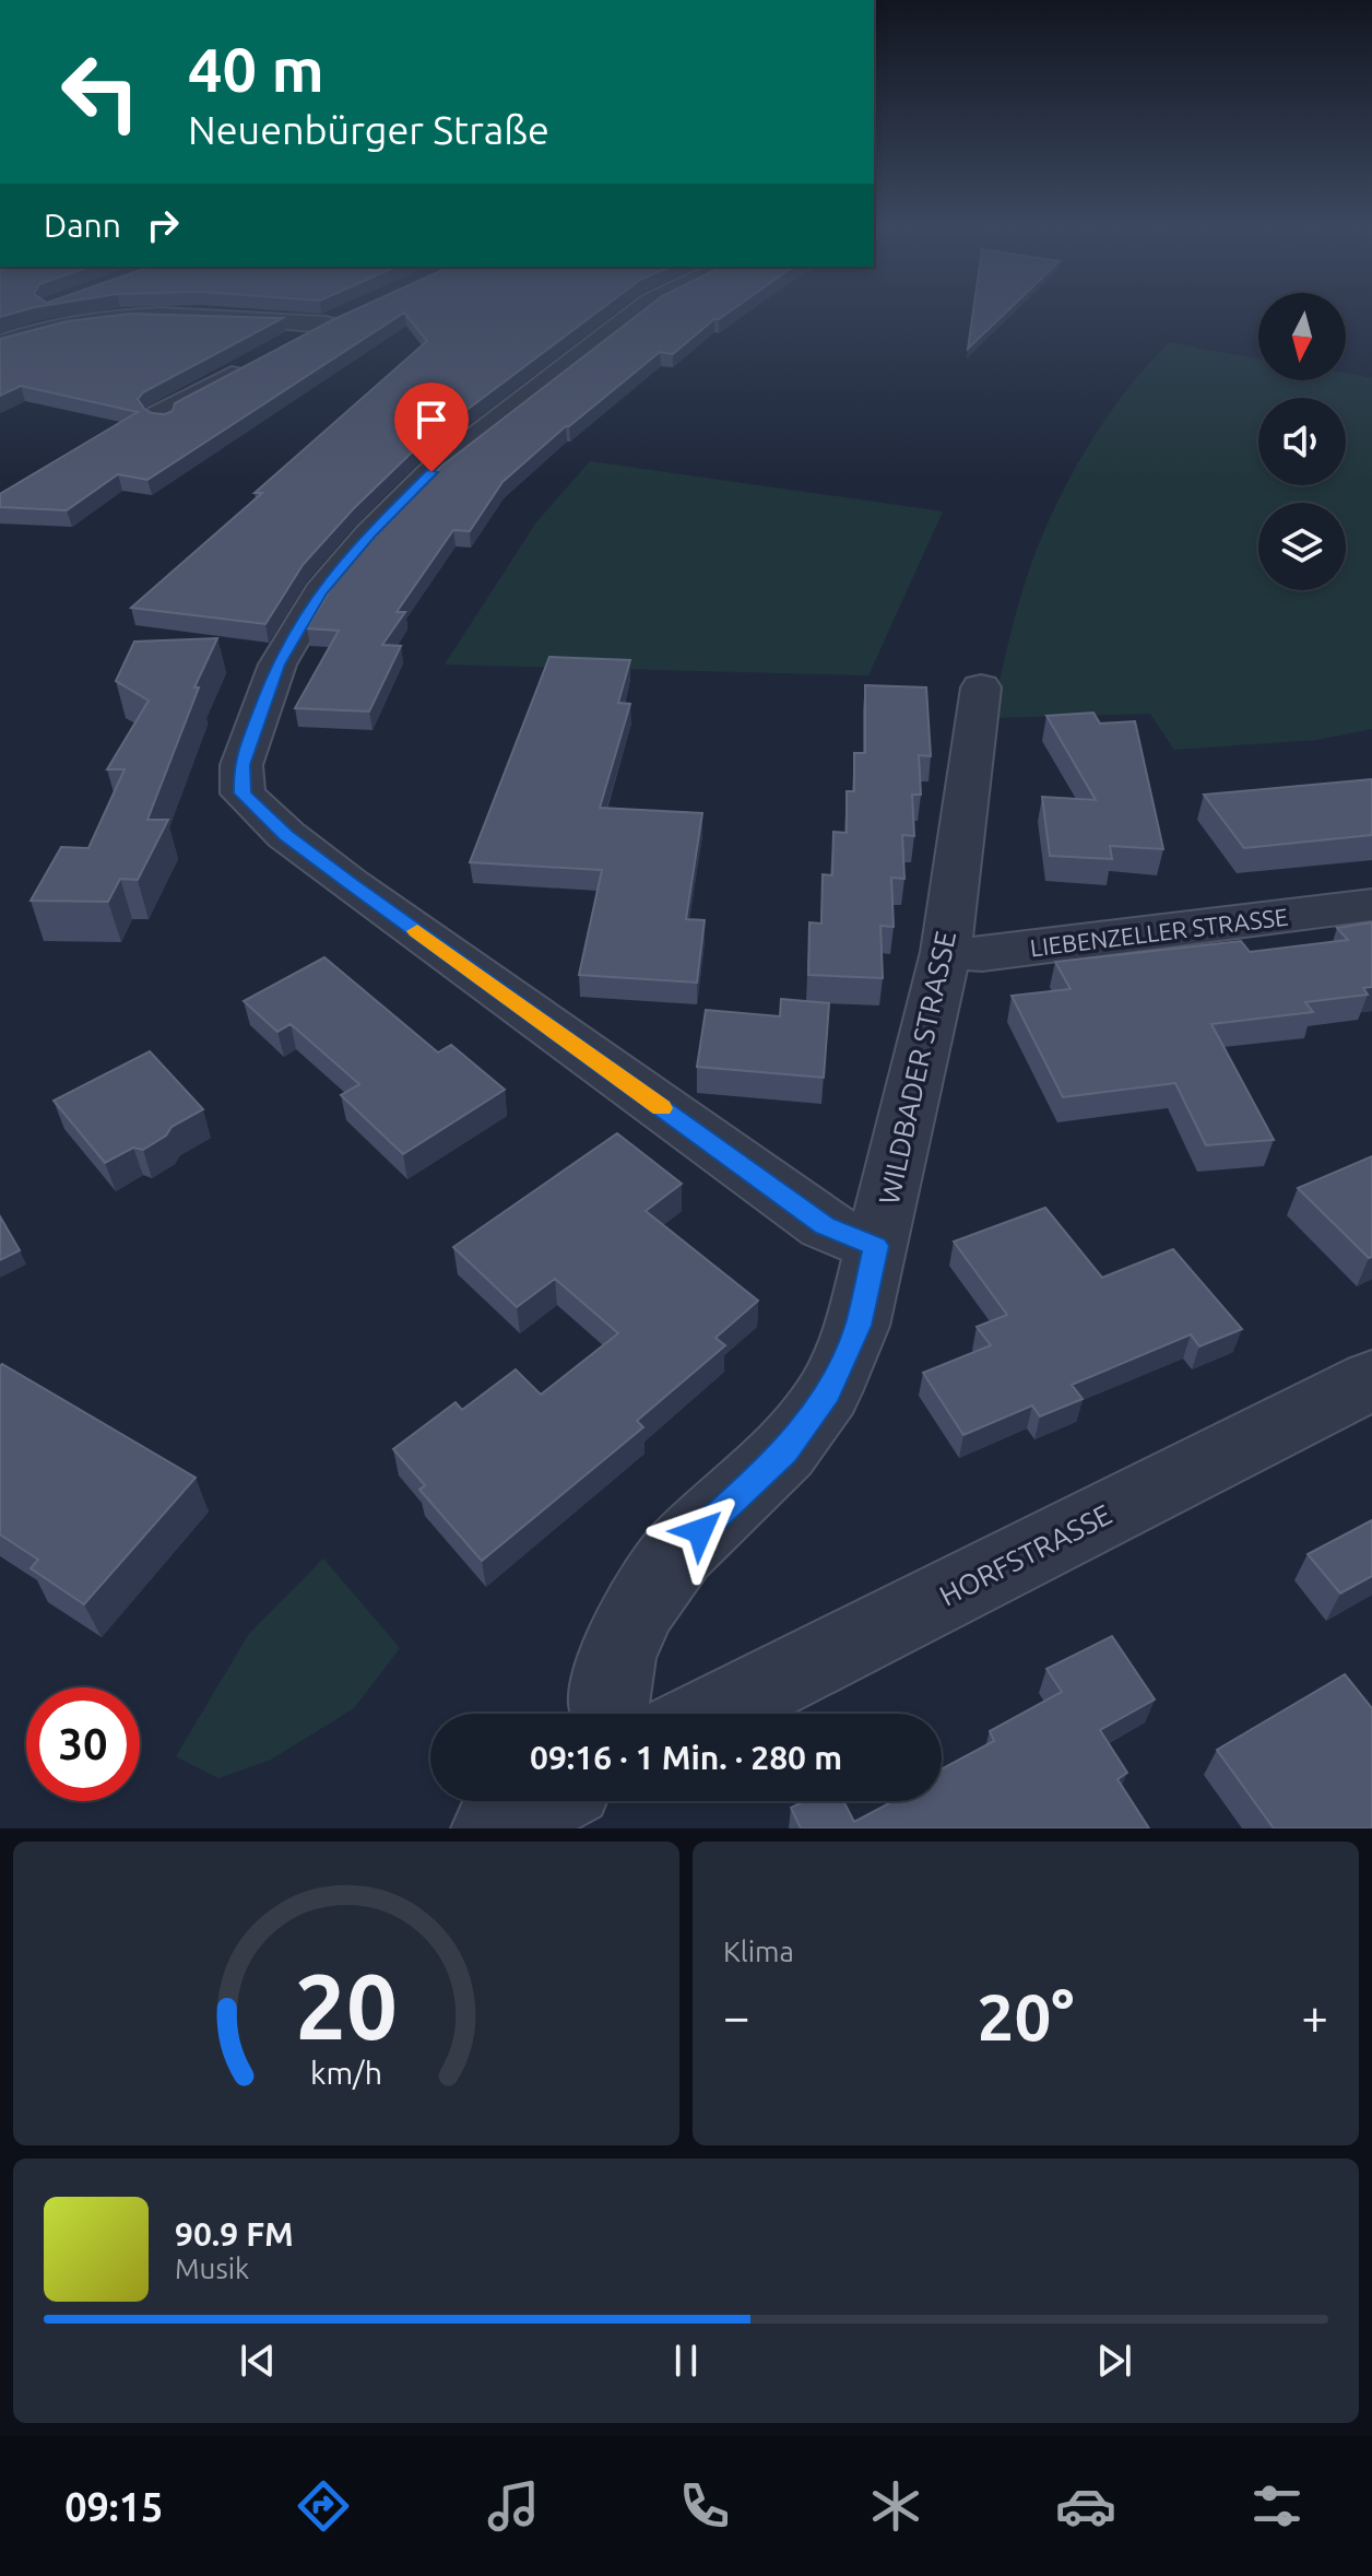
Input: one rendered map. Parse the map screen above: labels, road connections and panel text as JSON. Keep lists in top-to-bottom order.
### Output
{
  "streets": {
    "street": ["LIEBENZELLER STRASSE", "WILDBADER STRASSE", "HORFSTRASSE"]
  },
  "crossings": [
    ["LIEBENZELLER STRASSE", "WILDBADER STRASSE"]
  ],
  "north": "bottom",
  "page": {
    "turn": ["40 m", "Neuenbürger Straße"],
    "then": "Dann",
    "limit": "30",
    "trip": "09:16 · 1 Min. · 280 m",
    "tile": "Klima",
    "heat": ["−", "20°", "+"],
    "song": ["90.9 FM", "Musik"],
    "tabs": "09:15",
    "gauge": ["20", "km/h"]
  }
}
